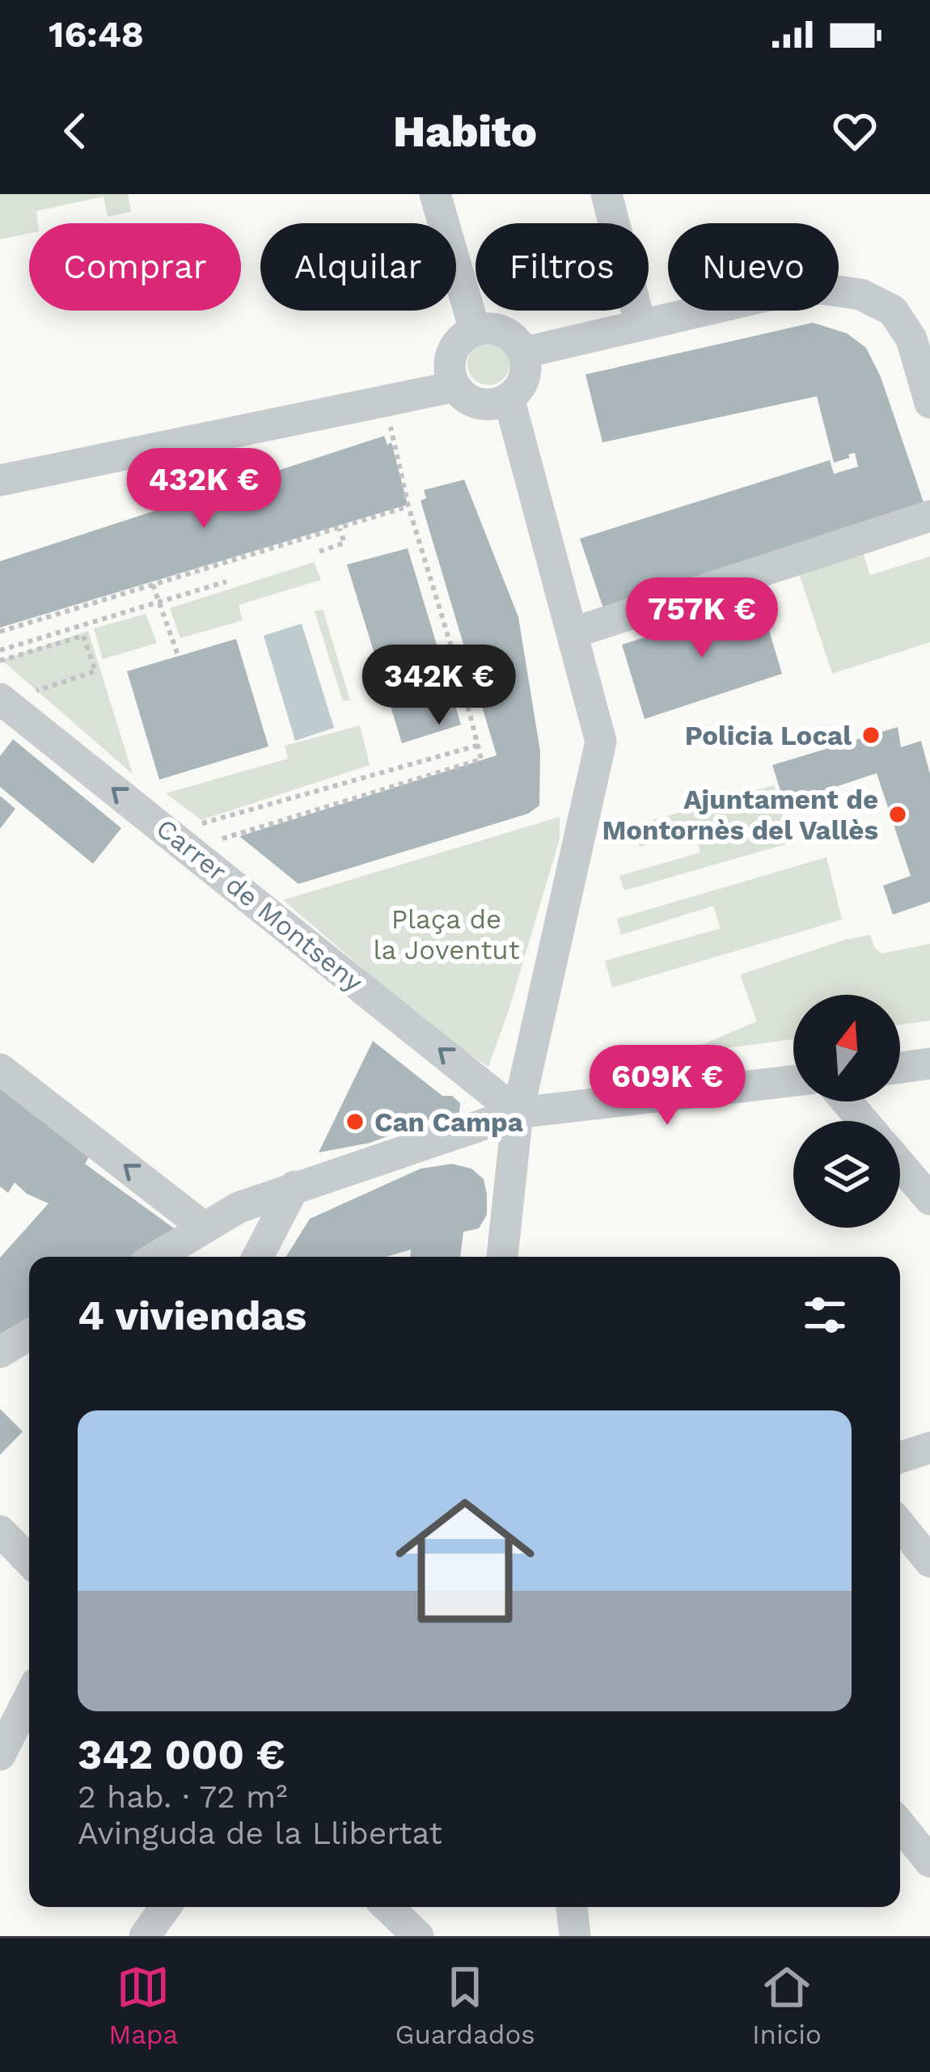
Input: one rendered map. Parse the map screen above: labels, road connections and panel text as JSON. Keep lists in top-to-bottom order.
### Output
{
  "streets": {
    "street": ["Carrer de Montseny"]
  },
  "one_way": ["Carrer de Montseny"],
  "parks": ["Plaça de la Joventut"],
  "places": ["Policia Local", "Ajuntament de Montornès del Vallès", "Can Campa"],
  "north": "top",
  "page": {
    "status": "16:48",
    "header": "Habito",
    "chip": [
      "Comprar",
      "Alquilar",
      "Filtros",
      "Nuevo"
    ],
    "price": [
      "432K €",
      "757K €",
      "342K €",
      "609K €"
    ],
    "heading": "4 viviendas",
    "list": [
      {
        "name": "342 000 €",
        "note": "2 hab. · 72 m² · Avinguda de la Llibertat"
      }
    ],
    "tabs": ["Mapa", "Guardados", "Inicio"]
  }
}
